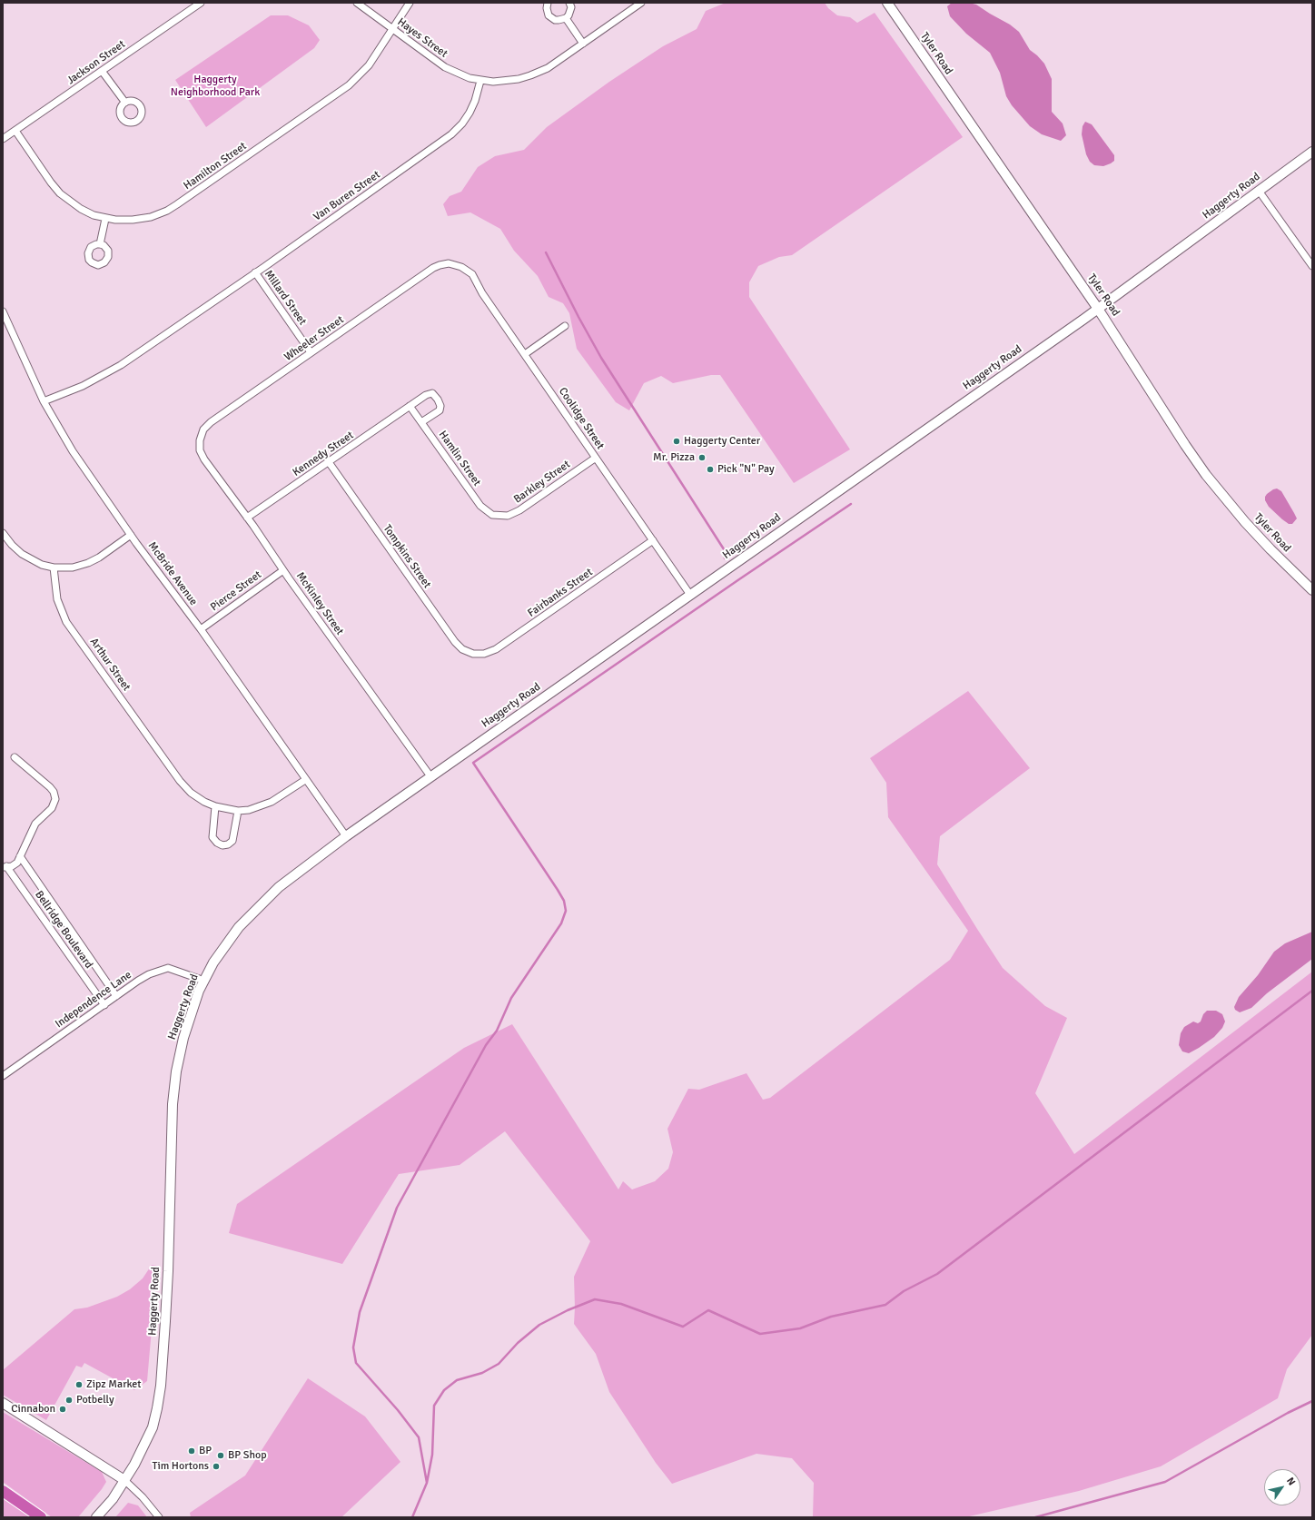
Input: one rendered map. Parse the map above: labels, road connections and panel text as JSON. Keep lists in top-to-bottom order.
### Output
{
  "streets": {
    "main road": ["Tyler Road", "Haggerty Road"],
    "street": [
      "Hayes Street",
      "Jackson Street",
      "Hamilton Street",
      "Van Buren Street",
      "Millard Street",
      "Wheeler Street",
      "Coolidge Street",
      "Kennedy Street",
      "Hamlin Street",
      "Barkley Street",
      "Tompkins Street",
      "McBride Avenue",
      "Pierce Street",
      "Fairbanks Street",
      "McKinley Street",
      "Arthur Street",
      "Bellridge Boulevard",
      "Independence Lane"
    ]
  },
  "crossings": [
    ["Hayes Street", "Hamilton Street"],
    ["Hayes Street", "Van Buren Street"],
    ["Tyler Road", "Haggerty Road"],
    ["Jackson Street", "Hamilton Street"],
    ["Van Buren Street", "Millard Street"],
    ["Van Buren Street", "McBride Avenue"],
    ["Haggerty Road", "Coolidge Street"],
    ["Haggerty Road", "McBride Avenue"],
    ["Haggerty Road", "McKinley Street"],
    ["Haggerty Road", "Independence Lane"],
    ["Millard Street", "Wheeler Street"],
    ["Wheeler Street", "Coolidge Street"],
    ["Wheeler Street", "McKinley Street"],
    ["Coolidge Street", "Barkley Street"],
    ["Coolidge Street", "Fairbanks Street"],
    ["Kennedy Street", "Hamlin Street"],
    ["Kennedy Street", "Tompkins Street"],
    ["Kennedy Street", "McKinley Street"],
    ["Hamlin Street", "Barkley Street"],
    ["Tompkins Street", "Fairbanks Street"],
    ["McBride Avenue", "Pierce Street"],
    ["McBride Avenue", "Arthur Street"],
    ["Pierce Street", "McKinley Street"],
    ["Bellridge Boulevard", "Independence Lane"]
  ],
  "parks": ["Haggerty Neighborhood Park"],
  "places": [
    "Haggerty Center",
    "Mr. Pizza",
    "Pick \"N\" Pay",
    "Zipz Market",
    "Potbelly",
    "Cinnabon",
    "BP",
    "BP Shop",
    "Tim Hortons"
  ],
  "north": "top right"
}
